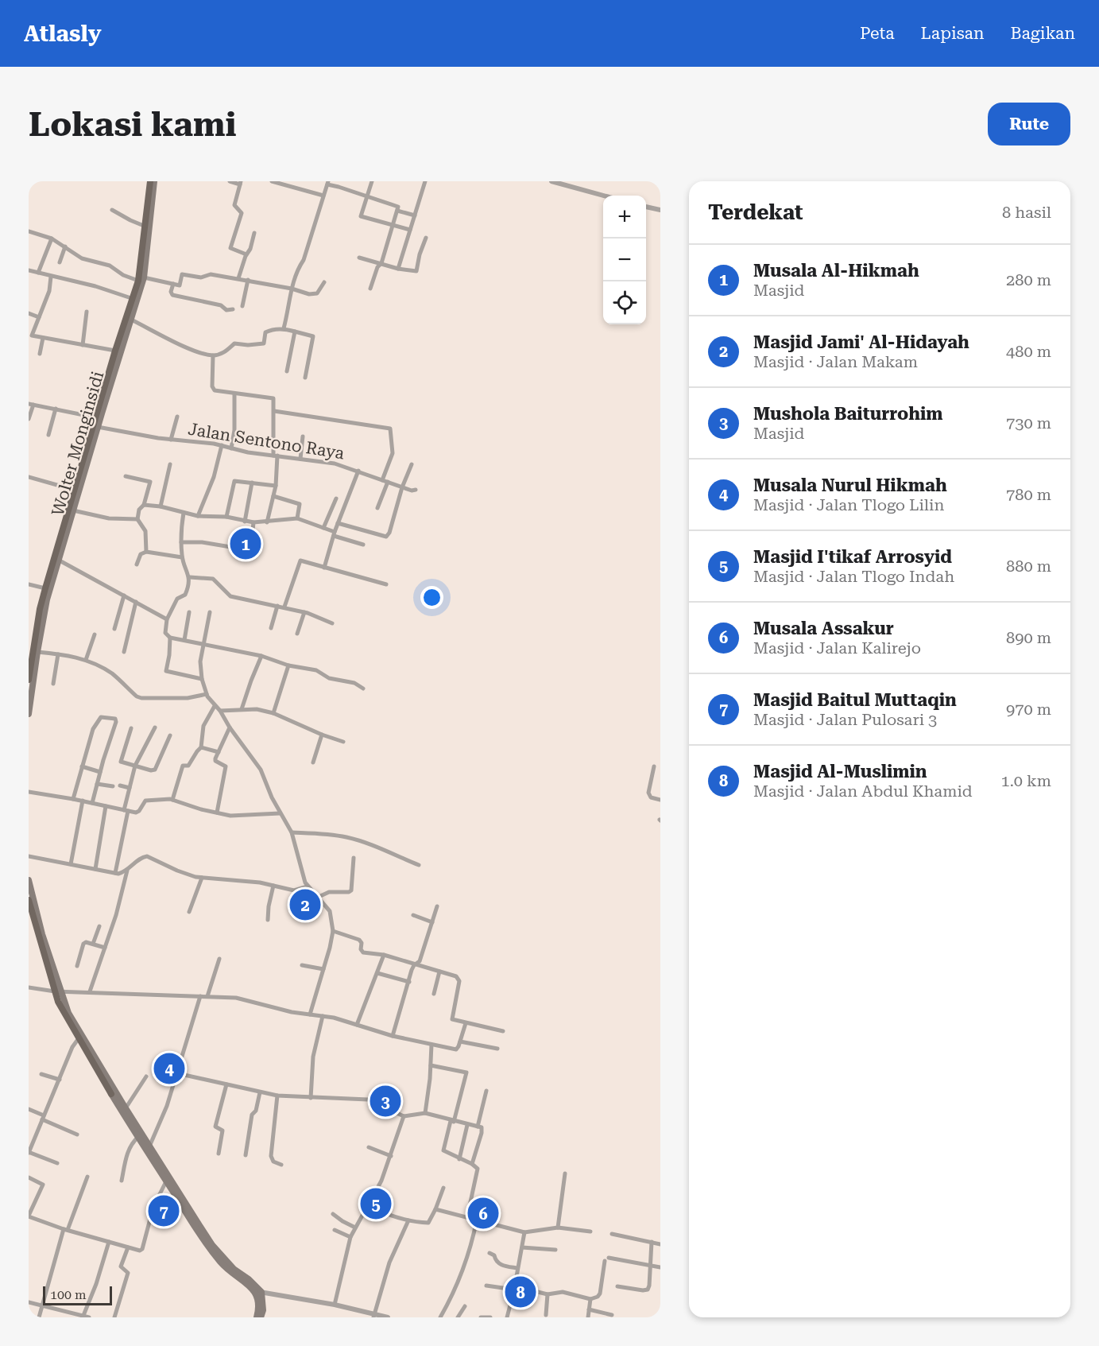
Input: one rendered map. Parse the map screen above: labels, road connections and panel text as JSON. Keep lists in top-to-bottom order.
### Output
{
  "streets": {
    "main road": ["Wolter Monginsidi"],
    "street": ["Jalan Sentono Raya"]
  },
  "crossings": [
    ["Jalan Sentono Raya", "Wolter Monginsidi"]
  ],
  "scale_bar": "100 m",
  "page": {
    "header": "Atlasly",
    "nav": ["Peta", "Lapisan", "Bagikan"],
    "buttons": "Rute",
    "title": "Lokasi kami",
    "heading": ["Terdekat", "8 hasil"],
    "map_buttons": ["+", "−"],
    "list": [
      {
        "mark": "1",
        "name": "Musala Al-Hikmah",
        "note": "Masjid",
        "value": "280 m"
      },
      {
        "mark": "2",
        "name": "Masjid Jami' Al-Hidayah",
        "note": "Masjid · Jalan Makam",
        "value": "480 m"
      },
      {
        "mark": "3",
        "name": "Mushola Baiturrohim",
        "note": "Masjid",
        "value": "730 m"
      },
      {
        "mark": "4",
        "name": "Musala Nurul Hikmah",
        "note": "Masjid · Jalan Tlogo Lilin",
        "value": "780 m"
      },
      {
        "mark": "5",
        "name": "Masjid I'tikaf Arrosyid",
        "note": "Masjid · Jalan Tlogo Indah",
        "value": "880 m"
      },
      {
        "mark": "6",
        "name": "Musala Assakur",
        "note": "Masjid · Jalan Kalirejo",
        "value": "890 m"
      },
      {
        "mark": "7",
        "name": "Masjid Baitul Muttaqin",
        "note": "Masjid · Jalan Pulosari 3",
        "value": "970 m"
      },
      {
        "mark": "8",
        "name": "Masjid Al-Muslimin",
        "note": "Masjid · Jalan Abdul Khamid",
        "value": "1.0 km"
      }
    ],
    "pins": [
      "1",
      "2",
      "4",
      "3",
      "5",
      "7",
      "6",
      "8"
    ],
    "scale": "100 m"
  }
}
